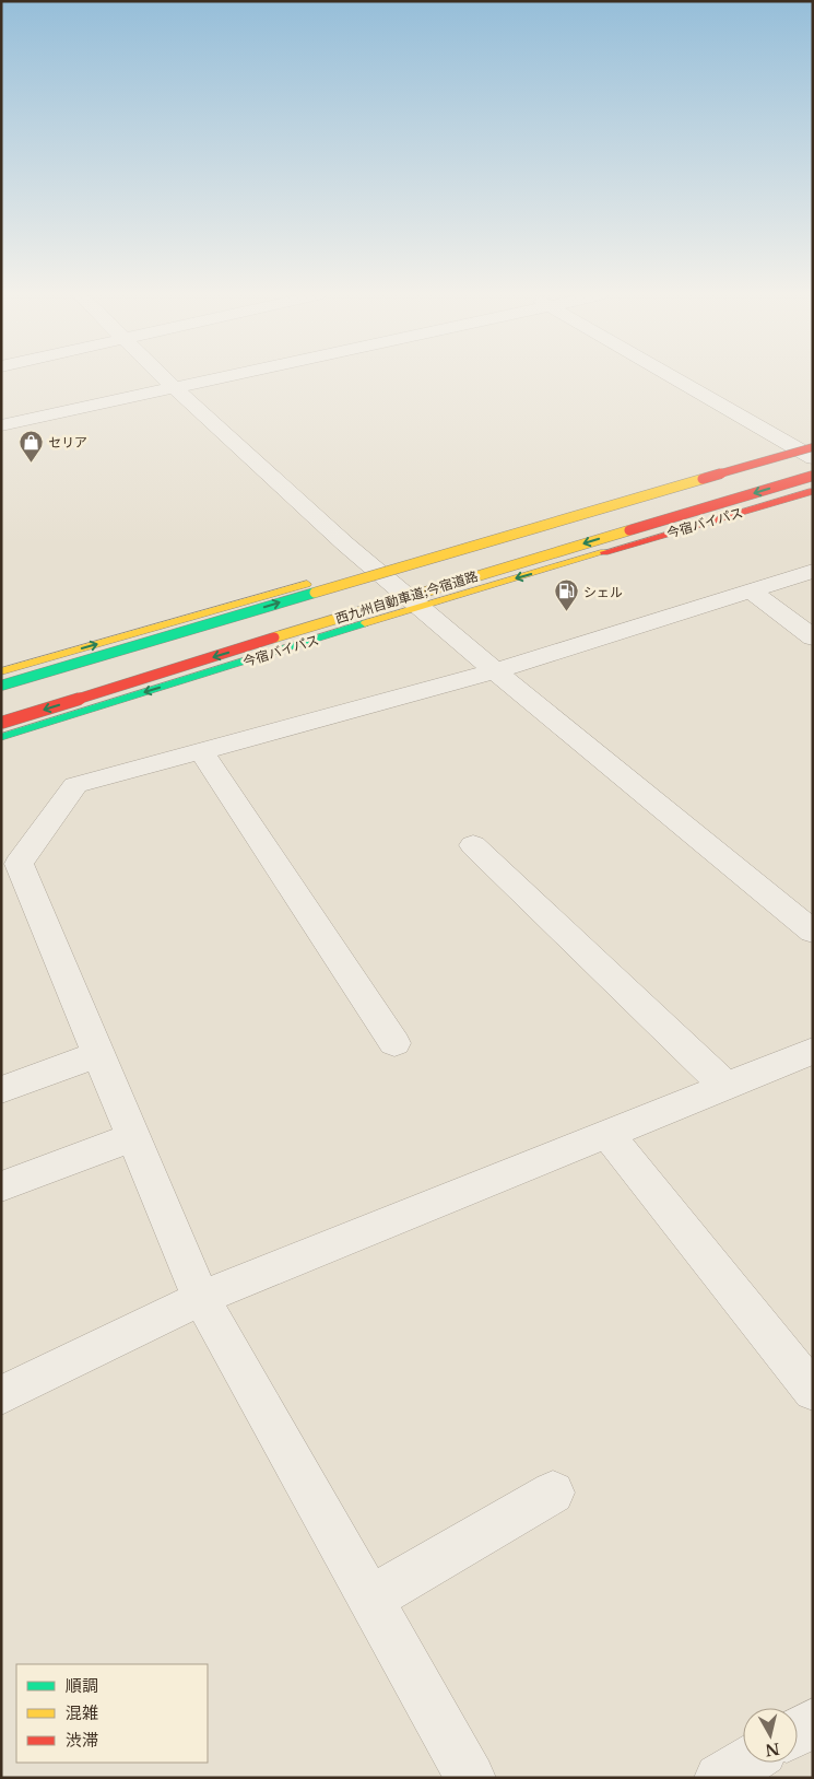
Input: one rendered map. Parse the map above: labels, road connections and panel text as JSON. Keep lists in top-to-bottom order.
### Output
{
  "streets": {
    "highway": ["今宿バイパス", "西九州自動車道;今宿道路"]
  },
  "places": {
    "shop": ["セリア"],
    "fuel station": ["シェル"]
  },
  "legend": ["順調", "混雑", "渋滞"],
  "north": "bottom"
}
